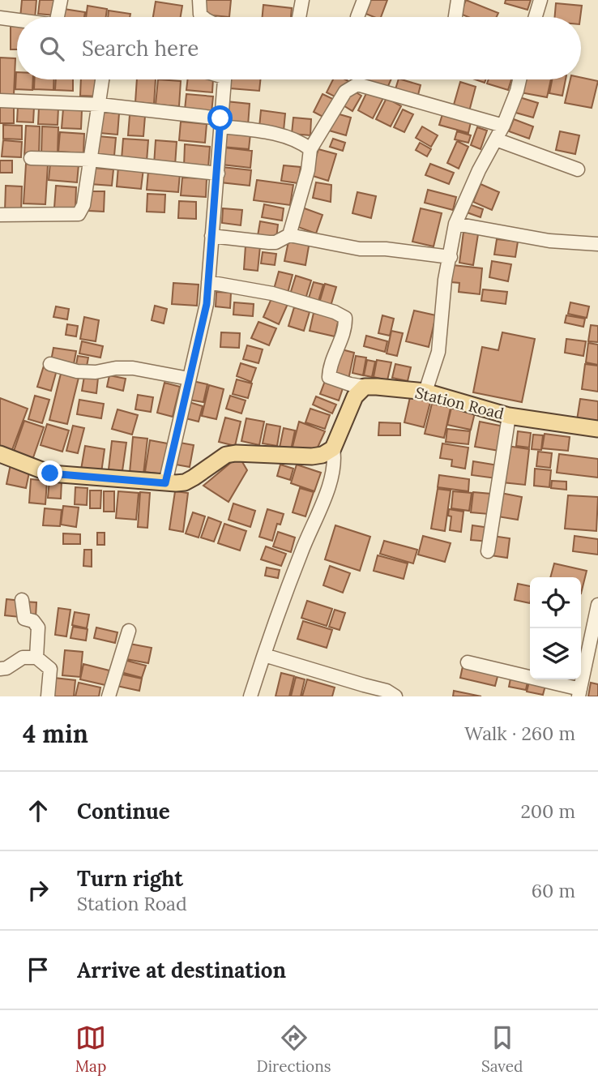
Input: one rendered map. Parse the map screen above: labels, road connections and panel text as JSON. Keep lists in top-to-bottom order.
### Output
{
  "streets": {
    "main road": ["Station Road"]
  },
  "page": {
    "search": "Search here",
    "heading": ["4 min", "Walk · 260 m"],
    "list": [
      ["Continue", "200 m"],
      ["Turn right", "Station Road", "60 m"],
      "Arrive at destination"
    ],
    "nav": ["Map", "Directions", "Saved"]
  }
}
